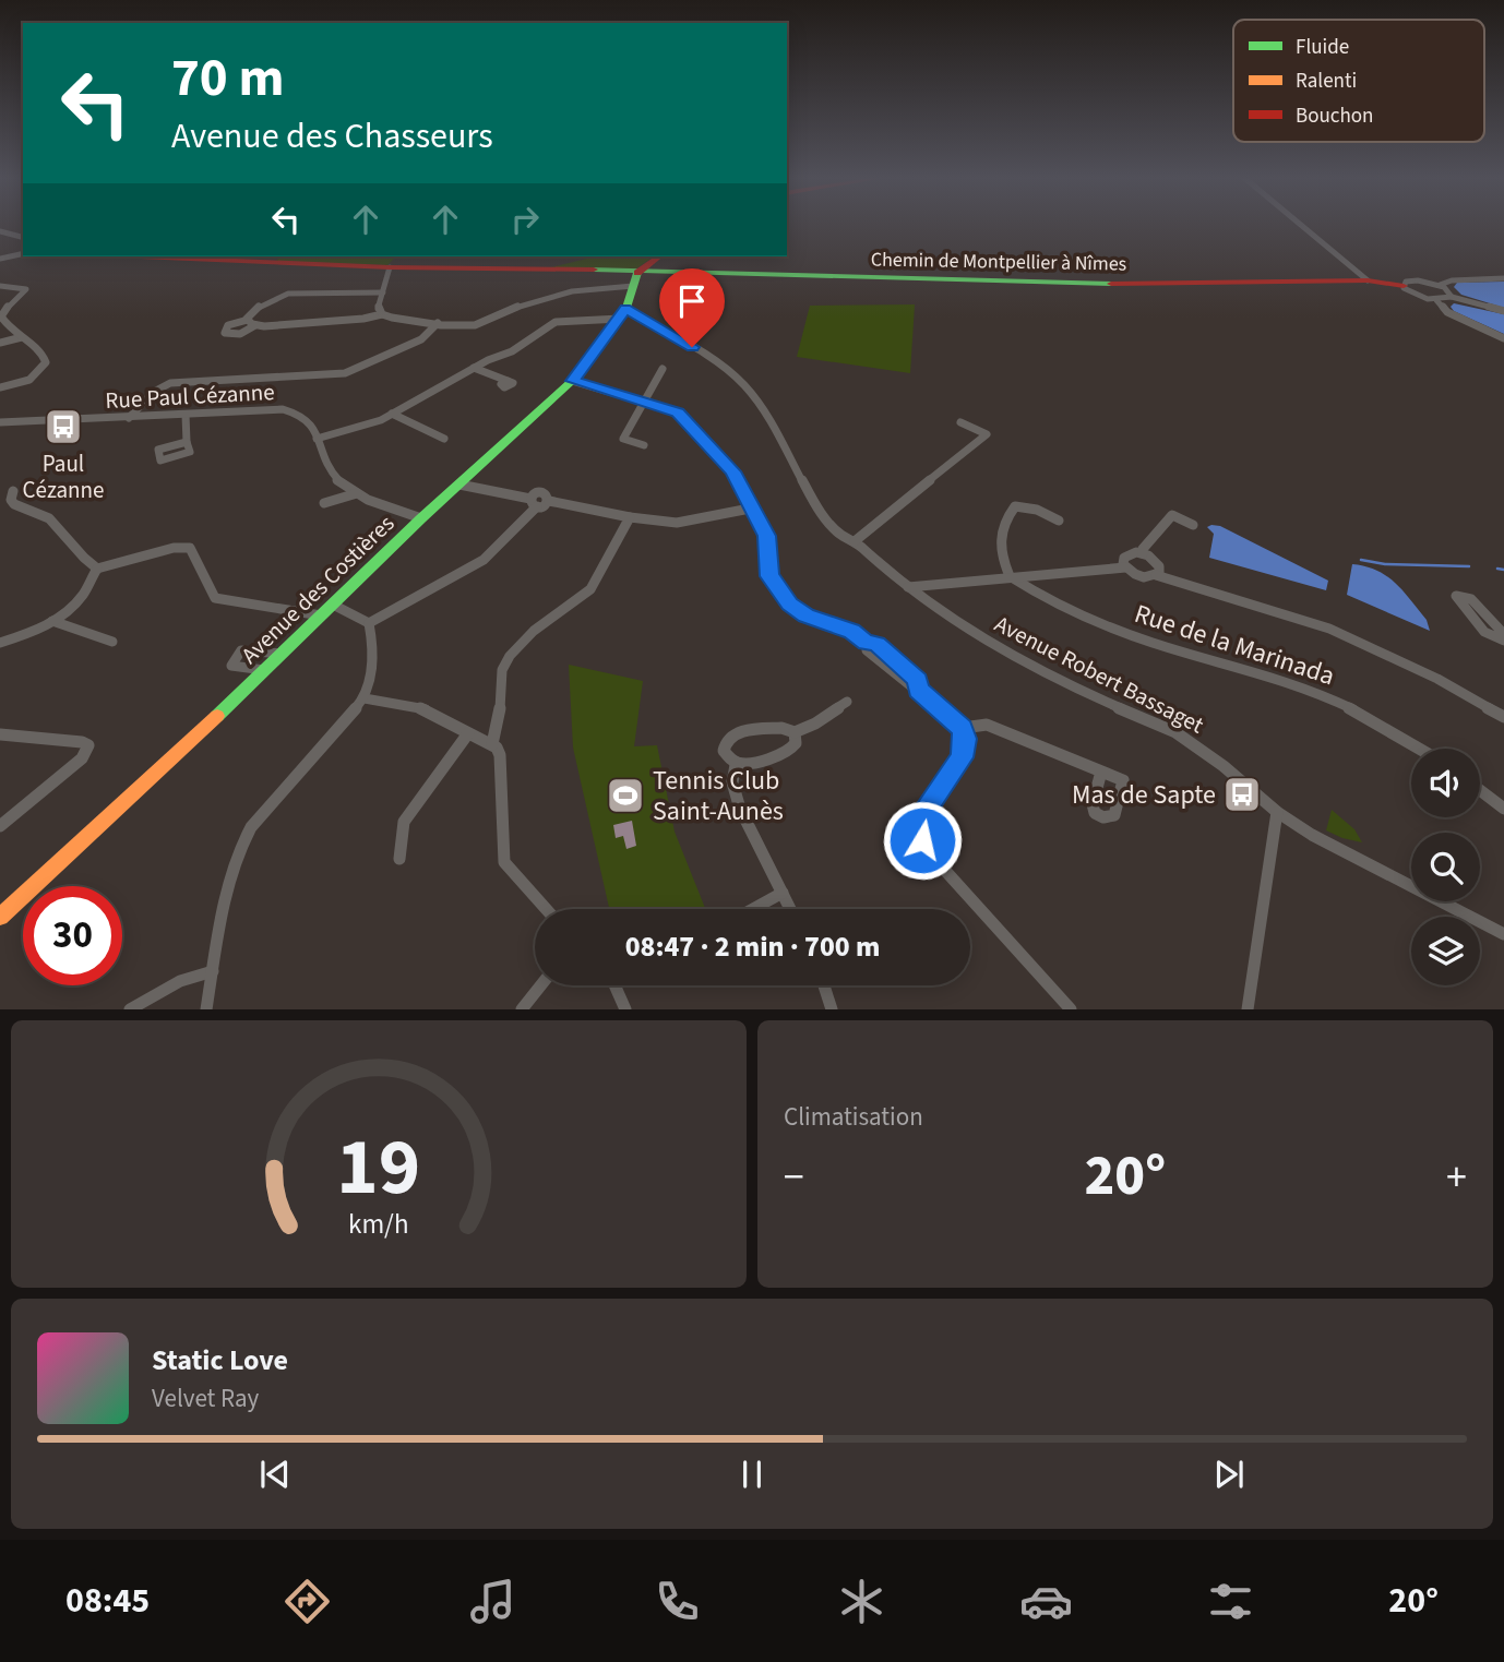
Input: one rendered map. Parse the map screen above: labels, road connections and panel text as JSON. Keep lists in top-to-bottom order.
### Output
{
  "streets": {
    "street": [
      "Chemin de Montpellier à Nîmes",
      "Rue Paul Cézanne",
      "Avenue des Costières",
      "Rue de la Marinada",
      "Avenue Robert Bassaget"
    ]
  },
  "crossings": [
    ["Chemin de Montpellier à Nîmes", "Avenue des Costières"],
    ["Rue Paul Cézanne", "Avenue des Costières"],
    ["Avenue des Costières", "Avenue Robert Bassaget"]
  ],
  "places": {
    "bus stop": ["Paul Cézanne", "Mas de Sapte"],
    "sports": ["Tennis Club Saint-Aunès"]
  },
  "legend": ["Fluide", "Ralenti", "Bouchon"],
  "page": {
    "turn": ["70 m", "Avenue des Chasseurs"],
    "limit": "30",
    "trip": "08:47 · 2 min · 700 m",
    "tile": "Climatisation",
    "heat": ["−", "20°", "+"],
    "song": ["Static Love", "Velvet Ray"],
    "tabs": ["08:45", "20°"],
    "gauge": ["19", "km/h"]
  }
}
